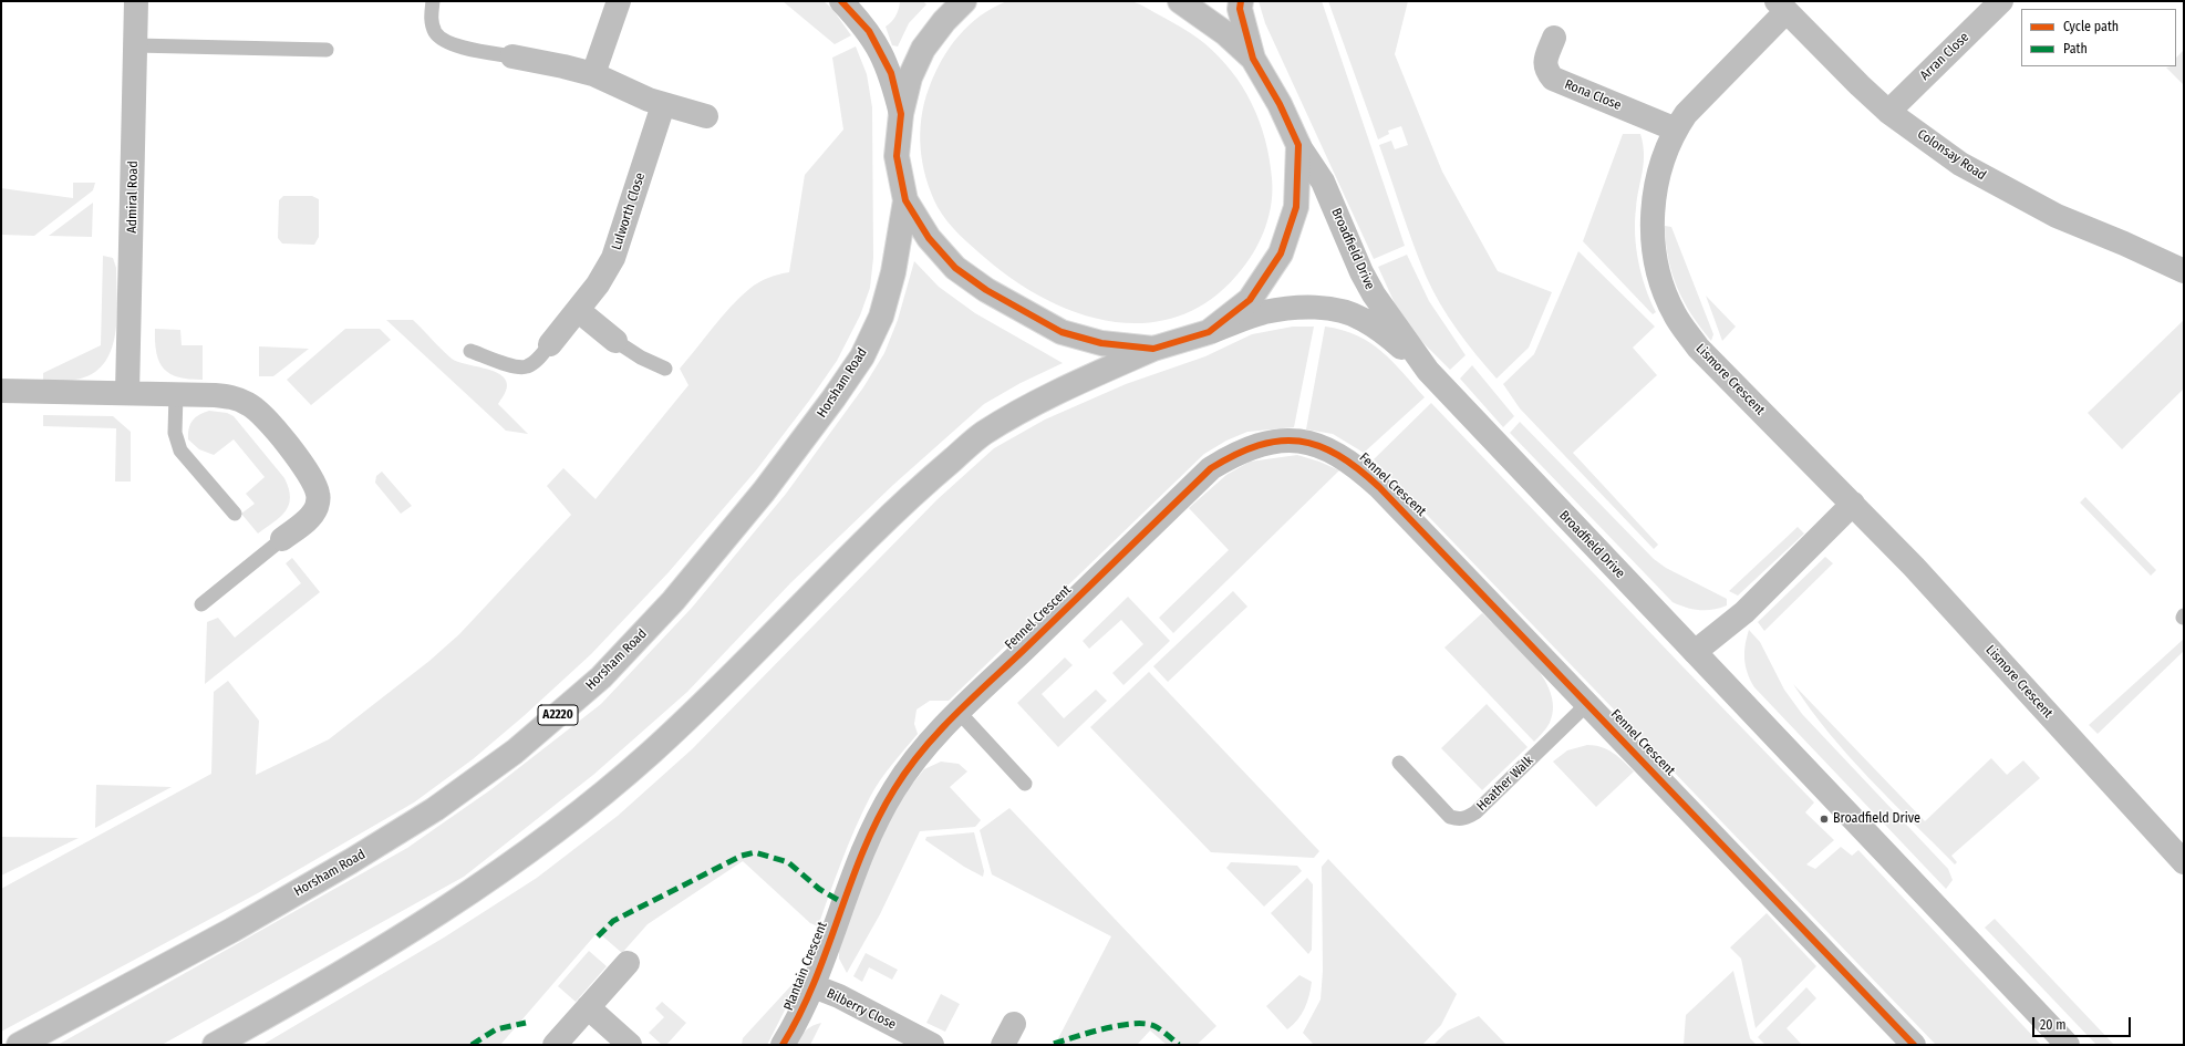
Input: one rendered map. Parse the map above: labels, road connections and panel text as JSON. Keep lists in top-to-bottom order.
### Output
{
  "streets": {
    "street": [
      "Arran Close",
      "Rona Close",
      "Colonsay Road",
      "Admiral Road",
      "Lulworth Close",
      "Broadfield Drive",
      "Lismore Crescent",
      "Horsham Road",
      "Fennel Crescent",
      "A2220",
      "Plantain Crescent",
      "Bilberry Close"
    ],
    "lane": ["Heather Walk"]
  },
  "crossings": [
    ["Arran Close", "Colonsay Road"],
    ["Rona Close", "Lismore Crescent"],
    ["Colonsay Road", "Lismore Crescent"],
    ["Fennel Crescent", "Heather Walk"],
    ["Fennel Crescent", "Plantain Crescent"],
    ["Plantain Crescent", "Bilberry Close"]
  ],
  "places": ["Broadfield Drive"],
  "legend": ["Cycle path", "Path"],
  "scale_bar": "20 m"
}
